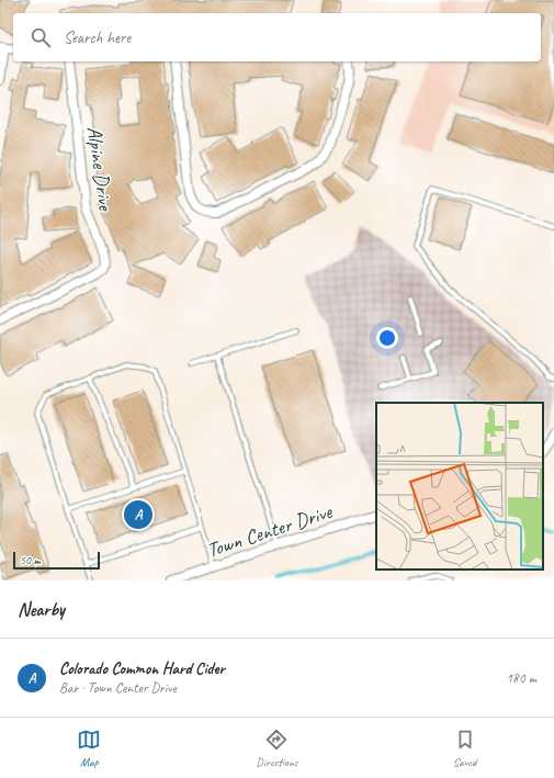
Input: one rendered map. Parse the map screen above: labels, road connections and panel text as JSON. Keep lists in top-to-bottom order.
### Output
{
  "streets": {
    "street": ["Alpine Drive", "Town Center Drive"]
  },
  "scale_bar": "50 m",
  "page": {
    "search": "Search here",
    "pins": "A",
    "scale": "50 m",
    "heading": "Nearby",
    "list": [
      {
        "mark": "A",
        "name": "Colorado Common Hard Cider",
        "note": "Bar · Town Center Drive",
        "value": "180 m"
      }
    ],
    "nav": ["Map", "Directions", "Saved"]
  }
}
